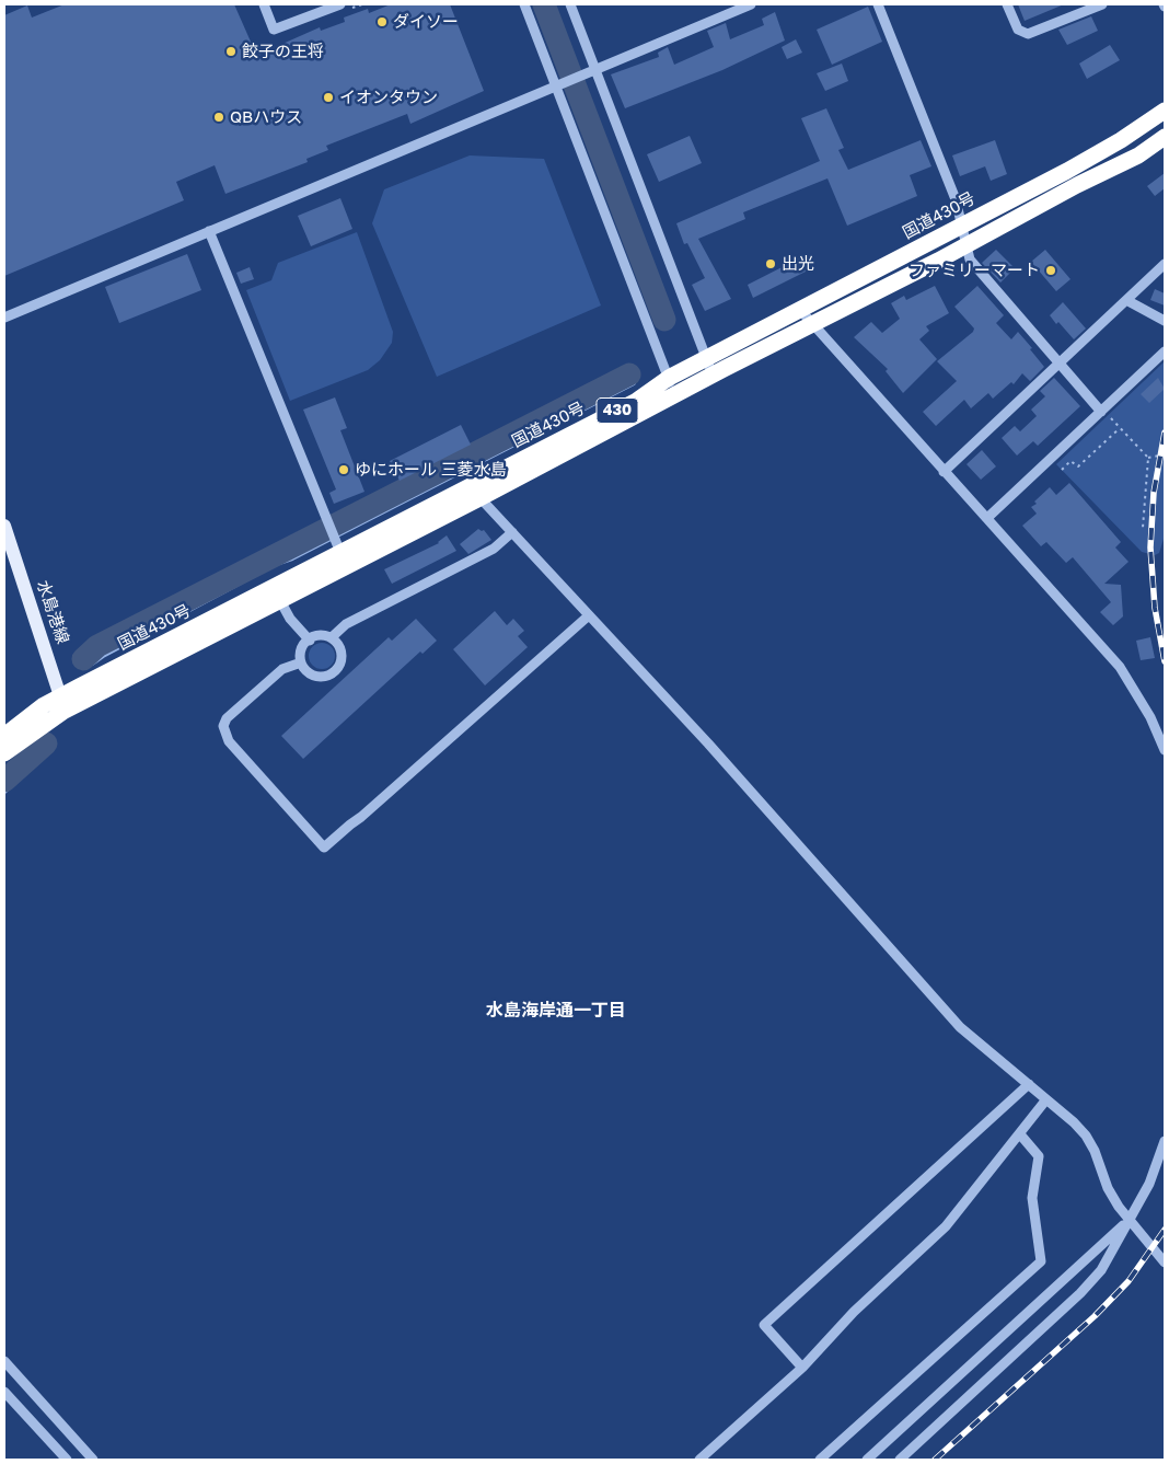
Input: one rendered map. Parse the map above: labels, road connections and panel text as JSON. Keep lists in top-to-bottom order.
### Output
{
  "streets": {
    "highway": ["国道430号", "430"],
    "main road": ["水島港線"]
  },
  "crossings": [
    ["国道430号", "水島港線"]
  ],
  "districts": ["水島海岸通一丁目"],
  "places": [
    "ダイソー",
    "餃子の王将",
    "イオンタウン",
    "QBハウス",
    "出光",
    "ファミリーマート",
    "ゆにホール 三菱水島"
  ]
}
